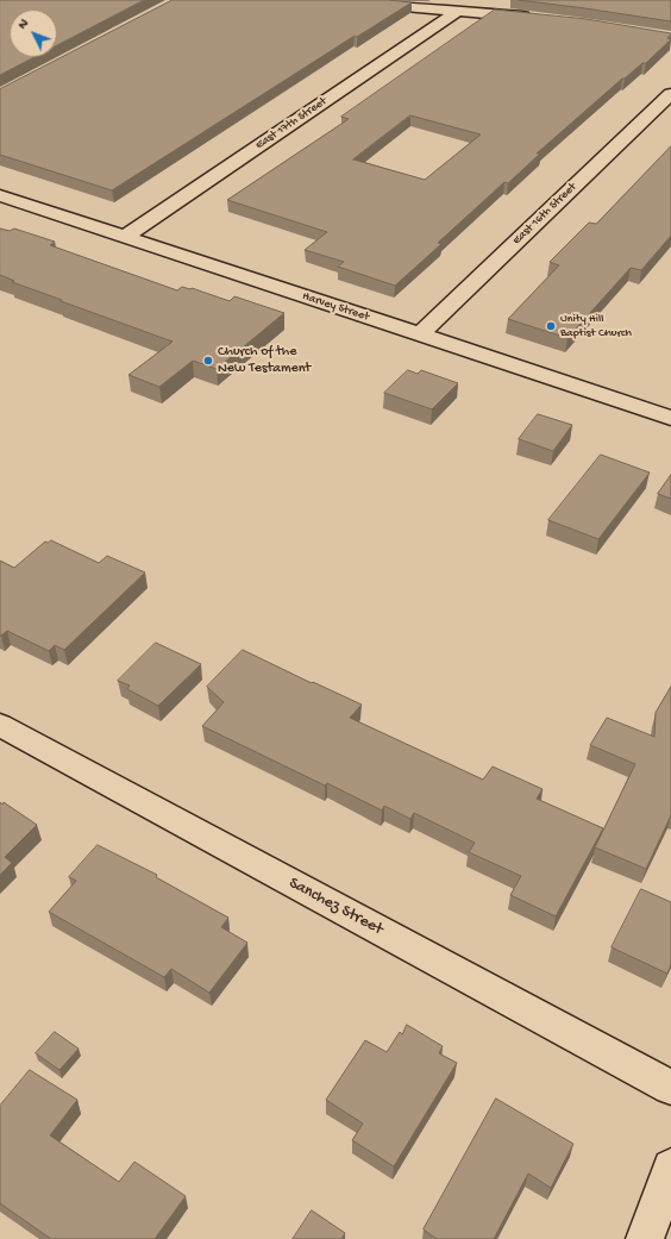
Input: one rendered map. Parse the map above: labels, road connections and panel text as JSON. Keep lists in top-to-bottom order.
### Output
{
  "streets": {
    "street": [
      "East 17th Street",
      "East 16th Street",
      "Harvey Street",
      "Sanchez Street"
    ]
  },
  "crossings": [
    ["East 17th Street", "Harvey Street"],
    ["East 16th Street", "Harvey Street"]
  ],
  "places": ["Unity Hill Baptist Church", "Church of the New Testament"],
  "north": "top left"
}
